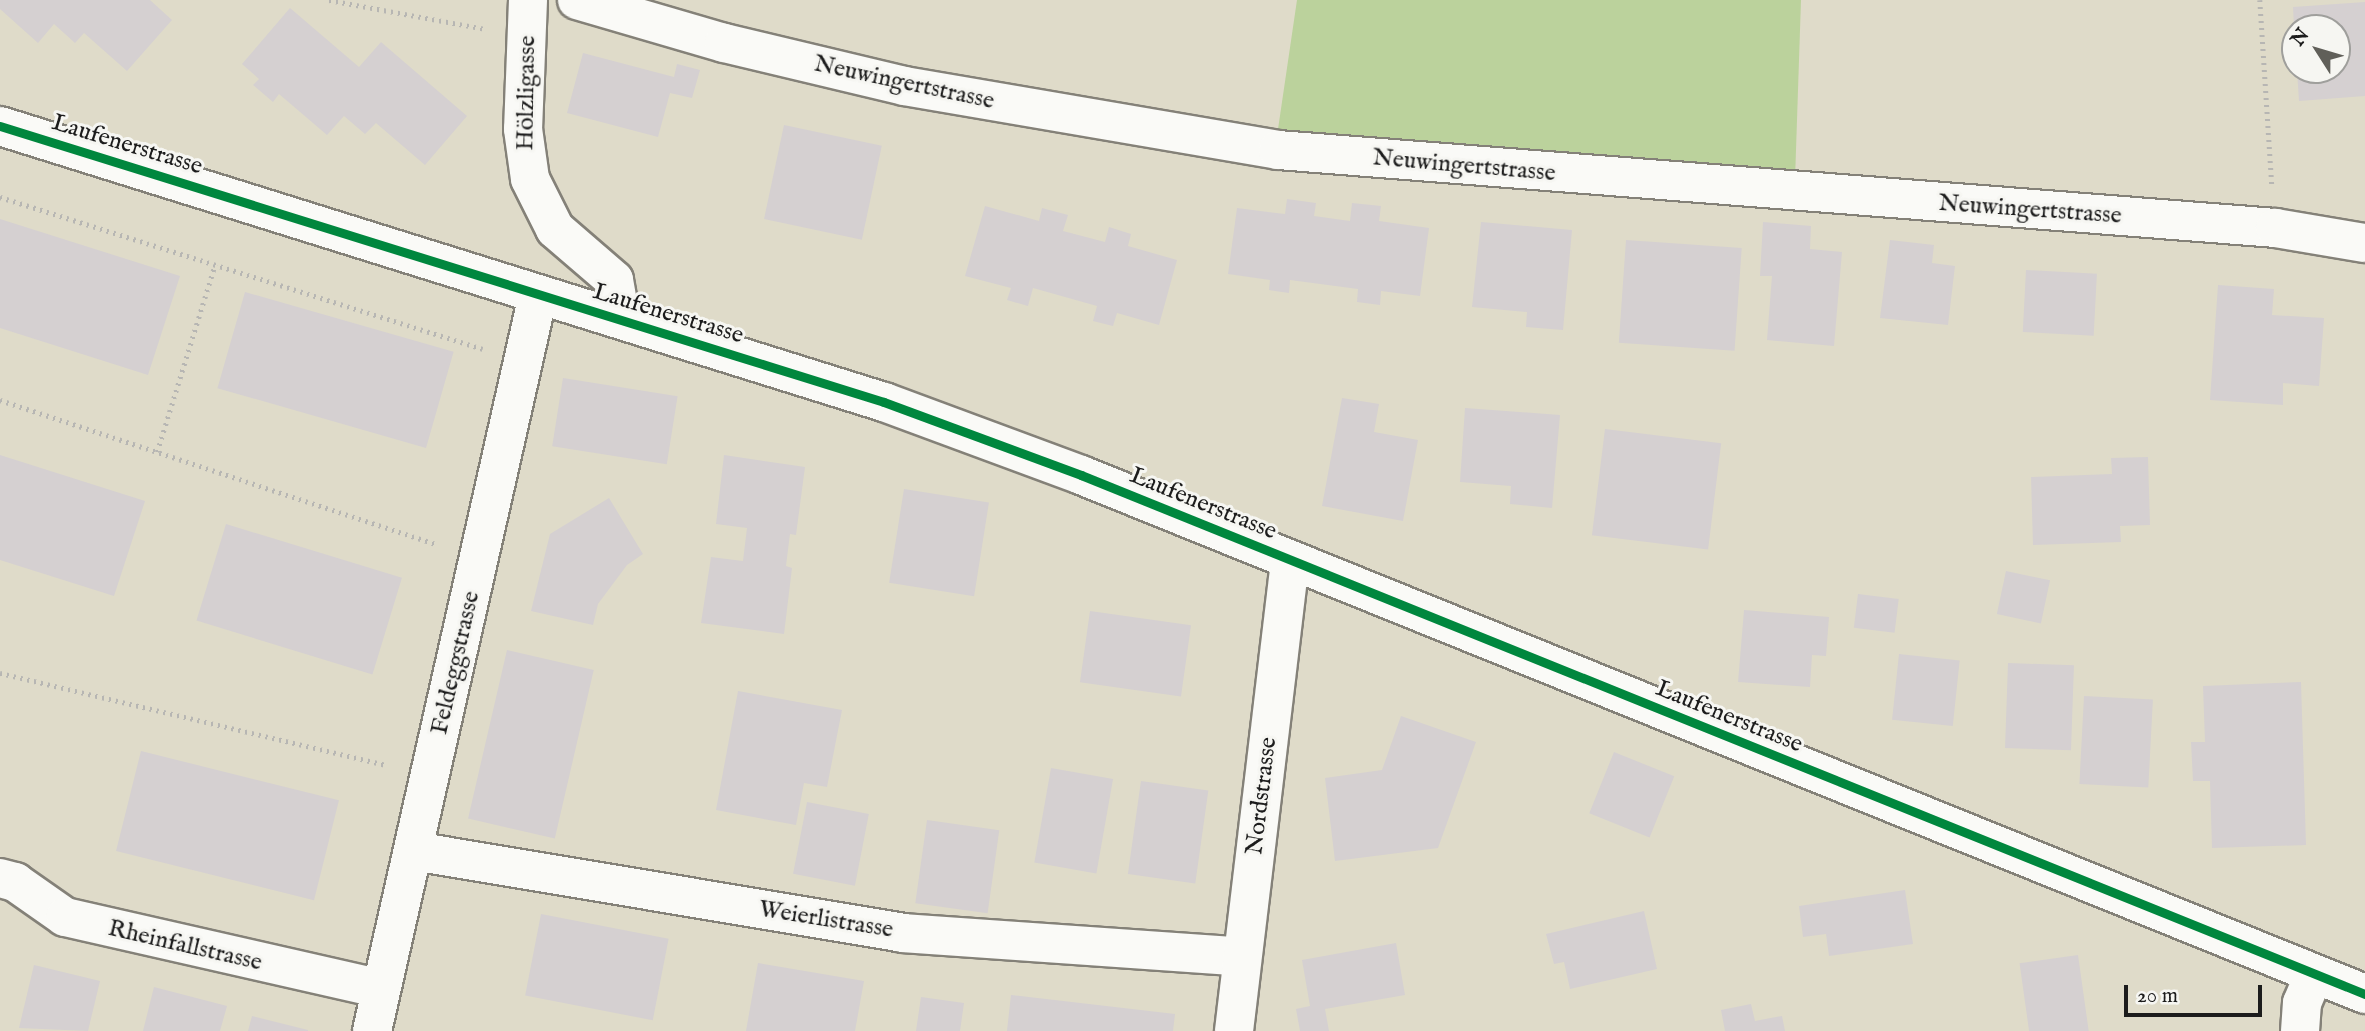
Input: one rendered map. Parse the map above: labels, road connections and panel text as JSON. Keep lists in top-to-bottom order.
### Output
{
  "streets": {
    "street": [
      "Neuwingertstrasse",
      "Hölzligasse",
      "Laufenerstrasse",
      "Feldeggstrasse",
      "Nordstrasse",
      "Weierlistrasse",
      "Rheinfallstrasse"
    ]
  },
  "crossings": [
    ["Hölzligasse", "Laufenerstrasse"],
    ["Laufenerstrasse", "Feldeggstrasse"],
    ["Laufenerstrasse", "Nordstrasse"],
    ["Feldeggstrasse", "Weierlistrasse"],
    ["Feldeggstrasse", "Rheinfallstrasse"],
    ["Nordstrasse", "Weierlistrasse"]
  ],
  "scale_bar": "20 m",
  "north": "top left"
}
